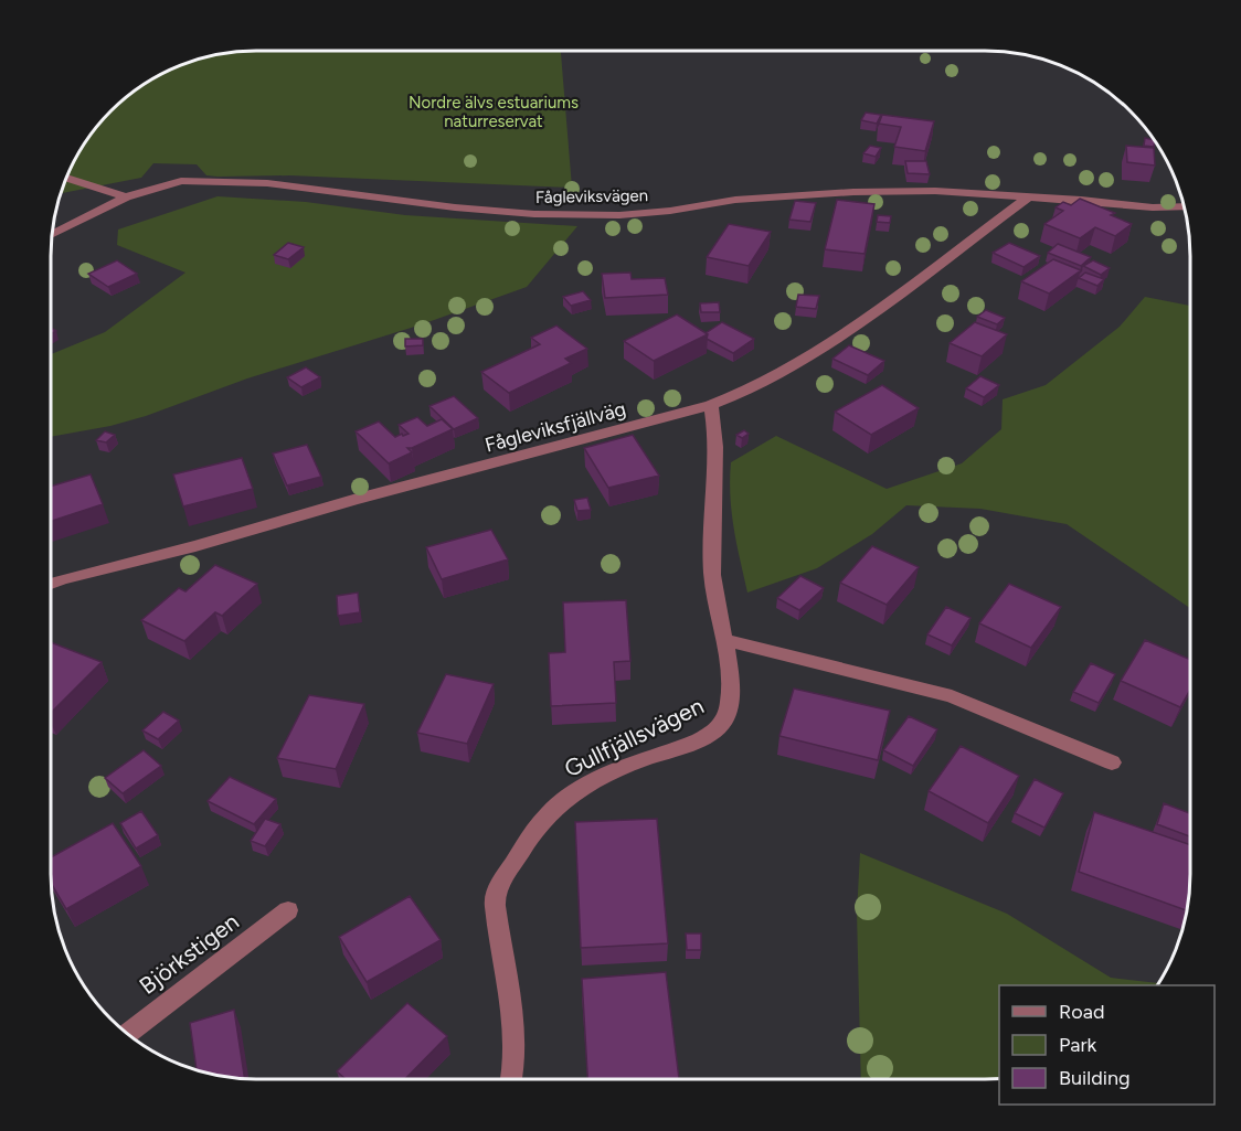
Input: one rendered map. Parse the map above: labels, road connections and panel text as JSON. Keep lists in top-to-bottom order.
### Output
{
  "streets": {
    "street": [
      "Fågleviksvägen",
      "Fågleviksfjällväg",
      "Gullfjällsvägen",
      "Björkstigen"
    ]
  },
  "crossings": [
    ["Fågleviksvägen", "Fågleviksfjällväg"],
    ["Fågleviksfjällväg", "Gullfjällsvägen"]
  ],
  "parks": ["Nordre älvs estuariums naturreservat"],
  "legend": ["Road", "Park", "Building"]
}
